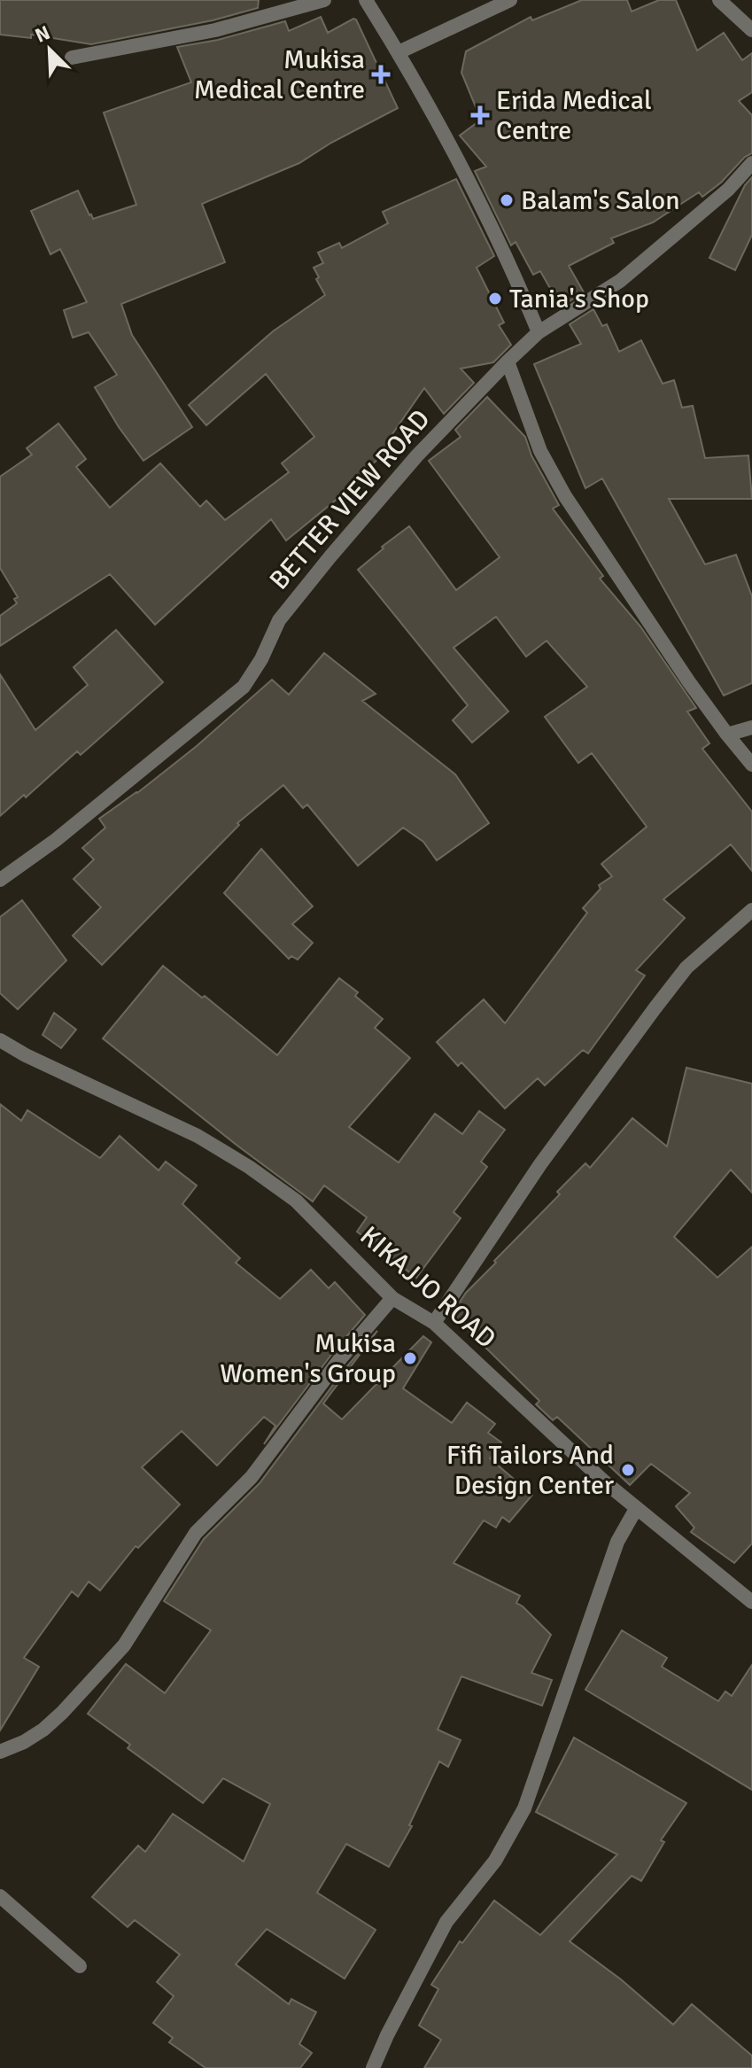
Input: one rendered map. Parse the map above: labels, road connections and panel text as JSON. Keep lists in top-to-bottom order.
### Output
{
  "streets": {
    "street": ["BETTER VIEW ROAD", "KIKAJJO ROAD"]
  },
  "places": {
    "health": ["Mukisa Medical Centre", "Erida Medical Centre"],
    "other": [
      "Balam's Salon",
      "Tania's Shop",
      "Mukisa Women's Group",
      "Fifi Tailors And Design Center"
    ]
  },
  "north": "top left"
}
